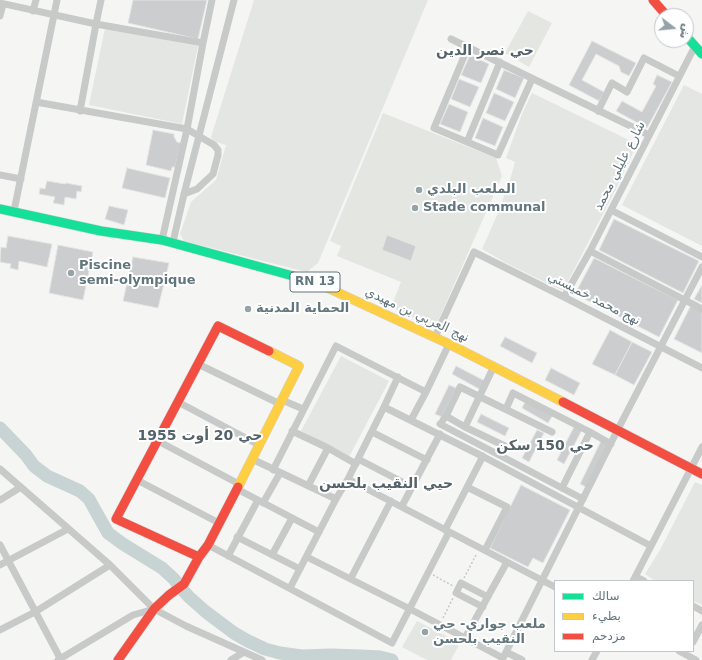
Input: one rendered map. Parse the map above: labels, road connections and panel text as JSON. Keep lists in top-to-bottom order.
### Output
{
  "streets": {
    "street": [
      "شارع عليلي محمد",
      "RN 13",
      "نهج محمد خميستي",
      "نهج العربي بن مهيدي"
    ]
  },
  "crossings": [
    ["شارع عليلي محمد", "نهج محمد خميستي"],
    ["RN 13", "نهج العربي بن مهيدي"],
    ["نهج محمد خميستي", "نهج العربي بن مهيدي"]
  ],
  "districts": [
    "حي نصر الدين",
    "حي 20 أوت 1955",
    "حي 150 سكن",
    "حيي النقيب بلحسن"
  ],
  "places": [
    "الملعب البلدي",
    "Stade communal",
    "Piscine semi-olympique",
    "الحماية المدنية",
    "ملعب جواري- حي النقيب بلحسن"
  ],
  "legend": ["سالك", "بطيء", "مزدحم"],
  "north": "right"
}
